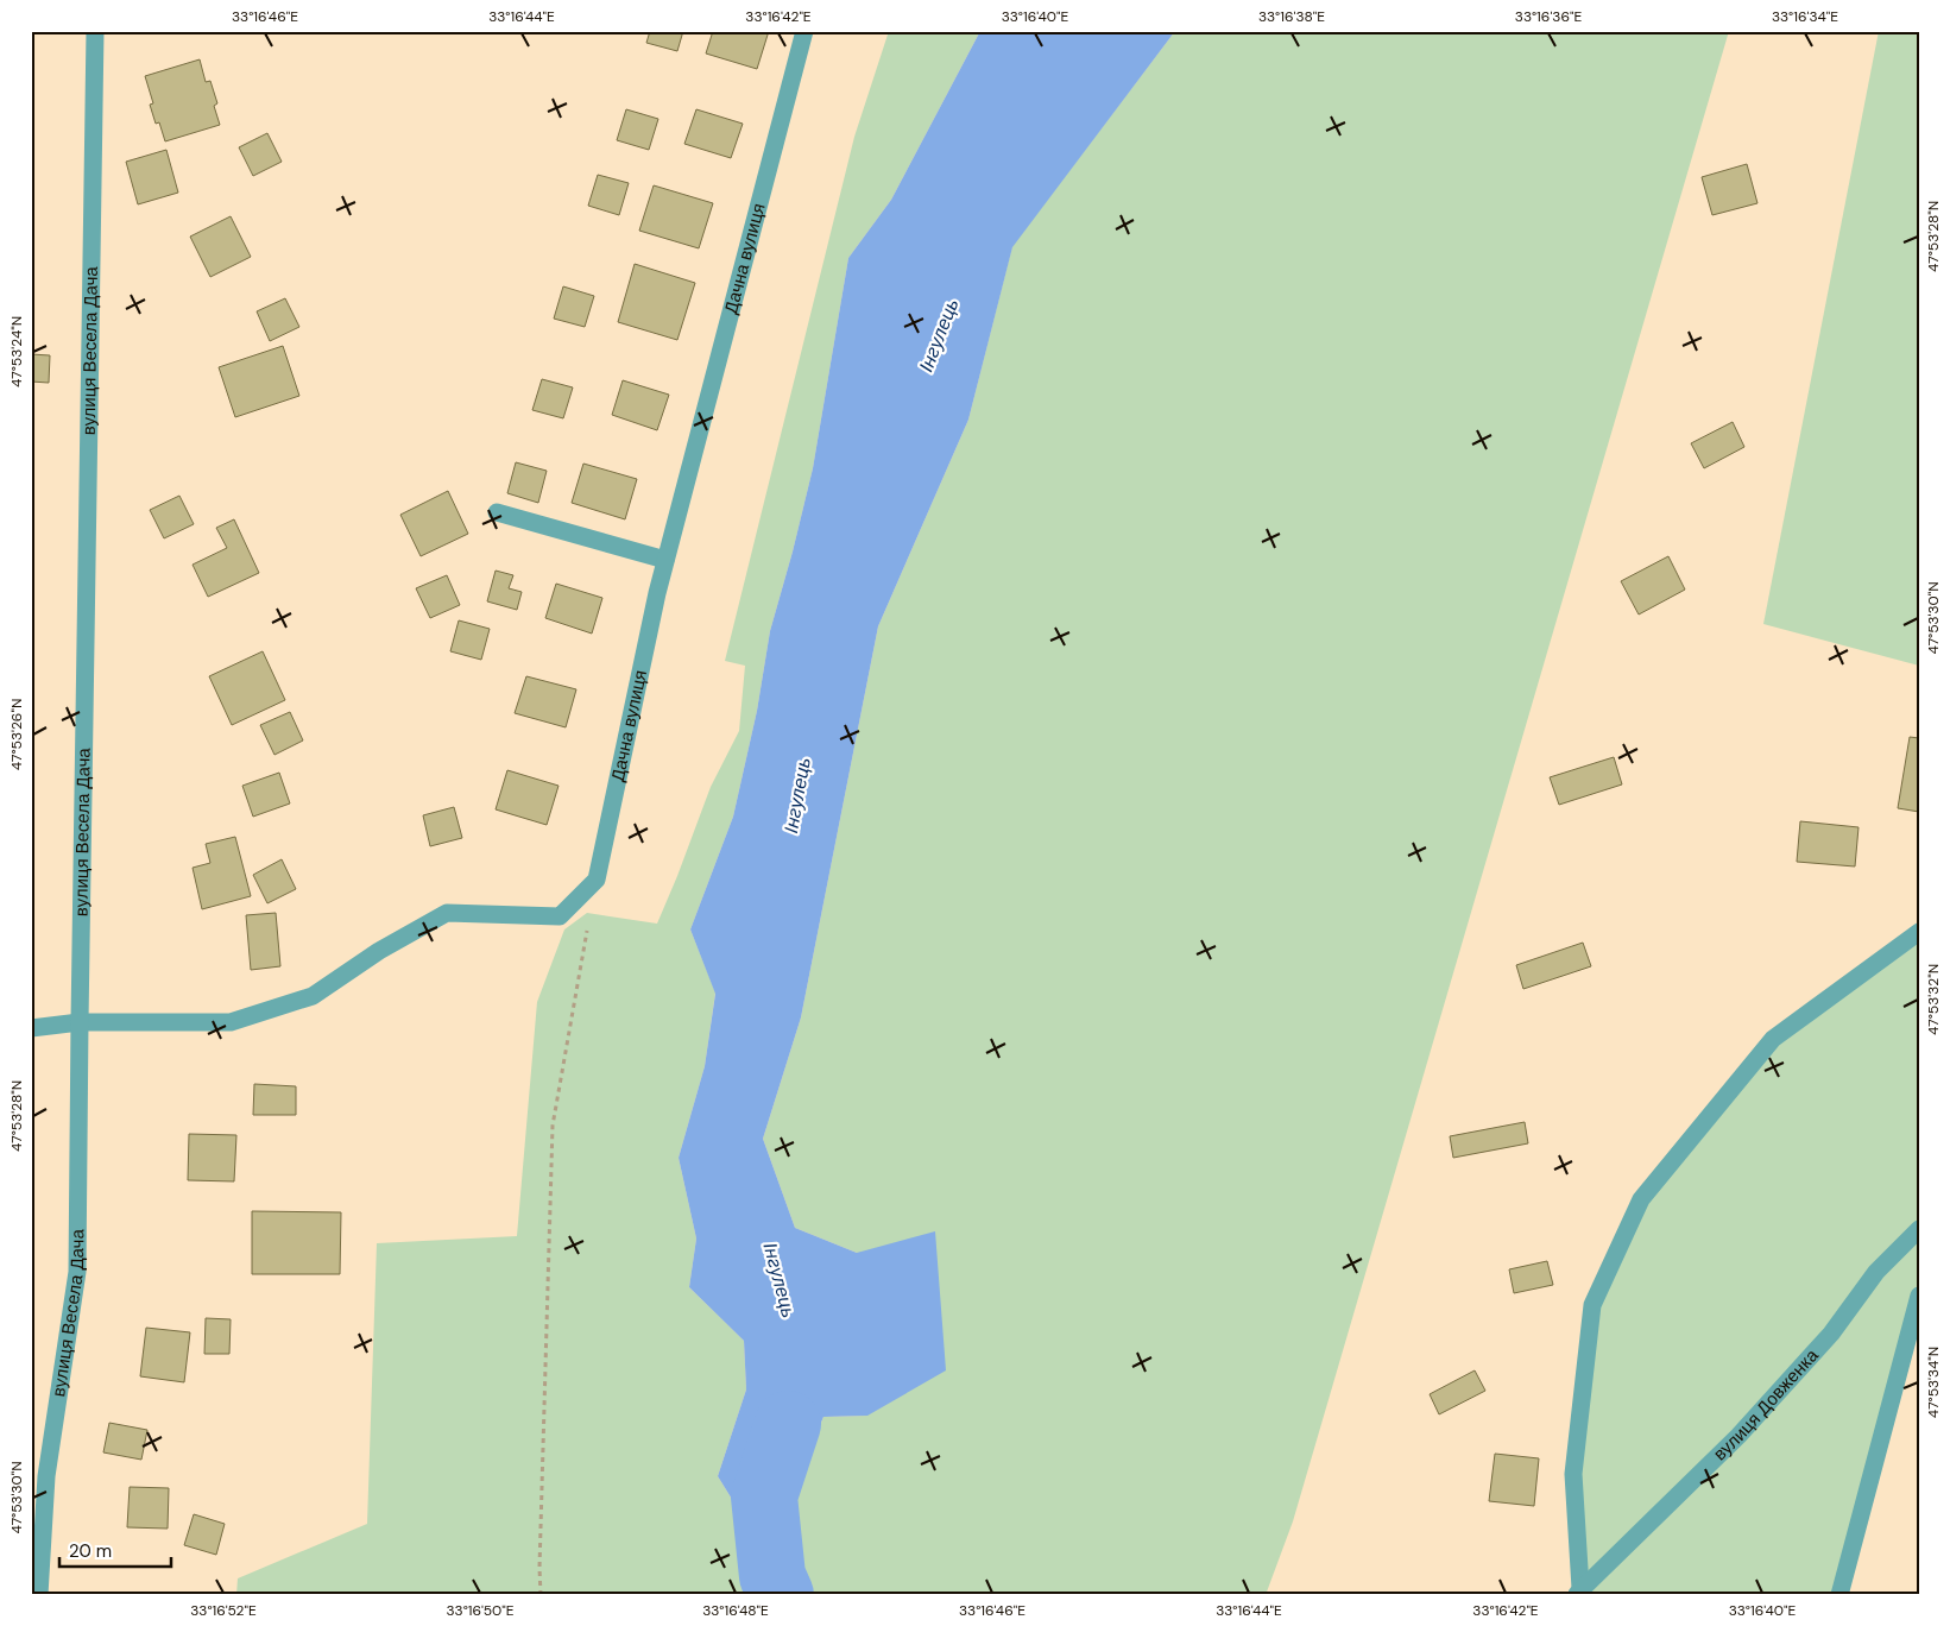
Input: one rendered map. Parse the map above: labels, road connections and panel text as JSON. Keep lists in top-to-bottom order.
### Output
{
  "streets": {
    "street": ["Дачна вулиця", "вулиця Весела Дача", "вулиця Довженка"]
  },
  "crossings": [
    ["Дачна вулиця", "вулиця Весела Дача"]
  ],
  "water": ["Інгулець"],
  "scale_bar": "20 m",
  "coordinates": [
    "33°16'46\"E",
    "33°16'44\"E",
    "33°16'42\"E",
    "33°16'40\"E",
    "33°16'38\"E",
    "33°16'36\"E",
    "33°16'34\"E",
    "47°53'28\"N",
    "47°53'24\"N",
    "47°53'30\"N",
    "47°53'26\"N",
    "47°53'32\"N",
    "47°53'34\"N",
    "33°16'52\"E",
    "33°16'50\"E",
    "33°16'48\"E"
  ]
}
